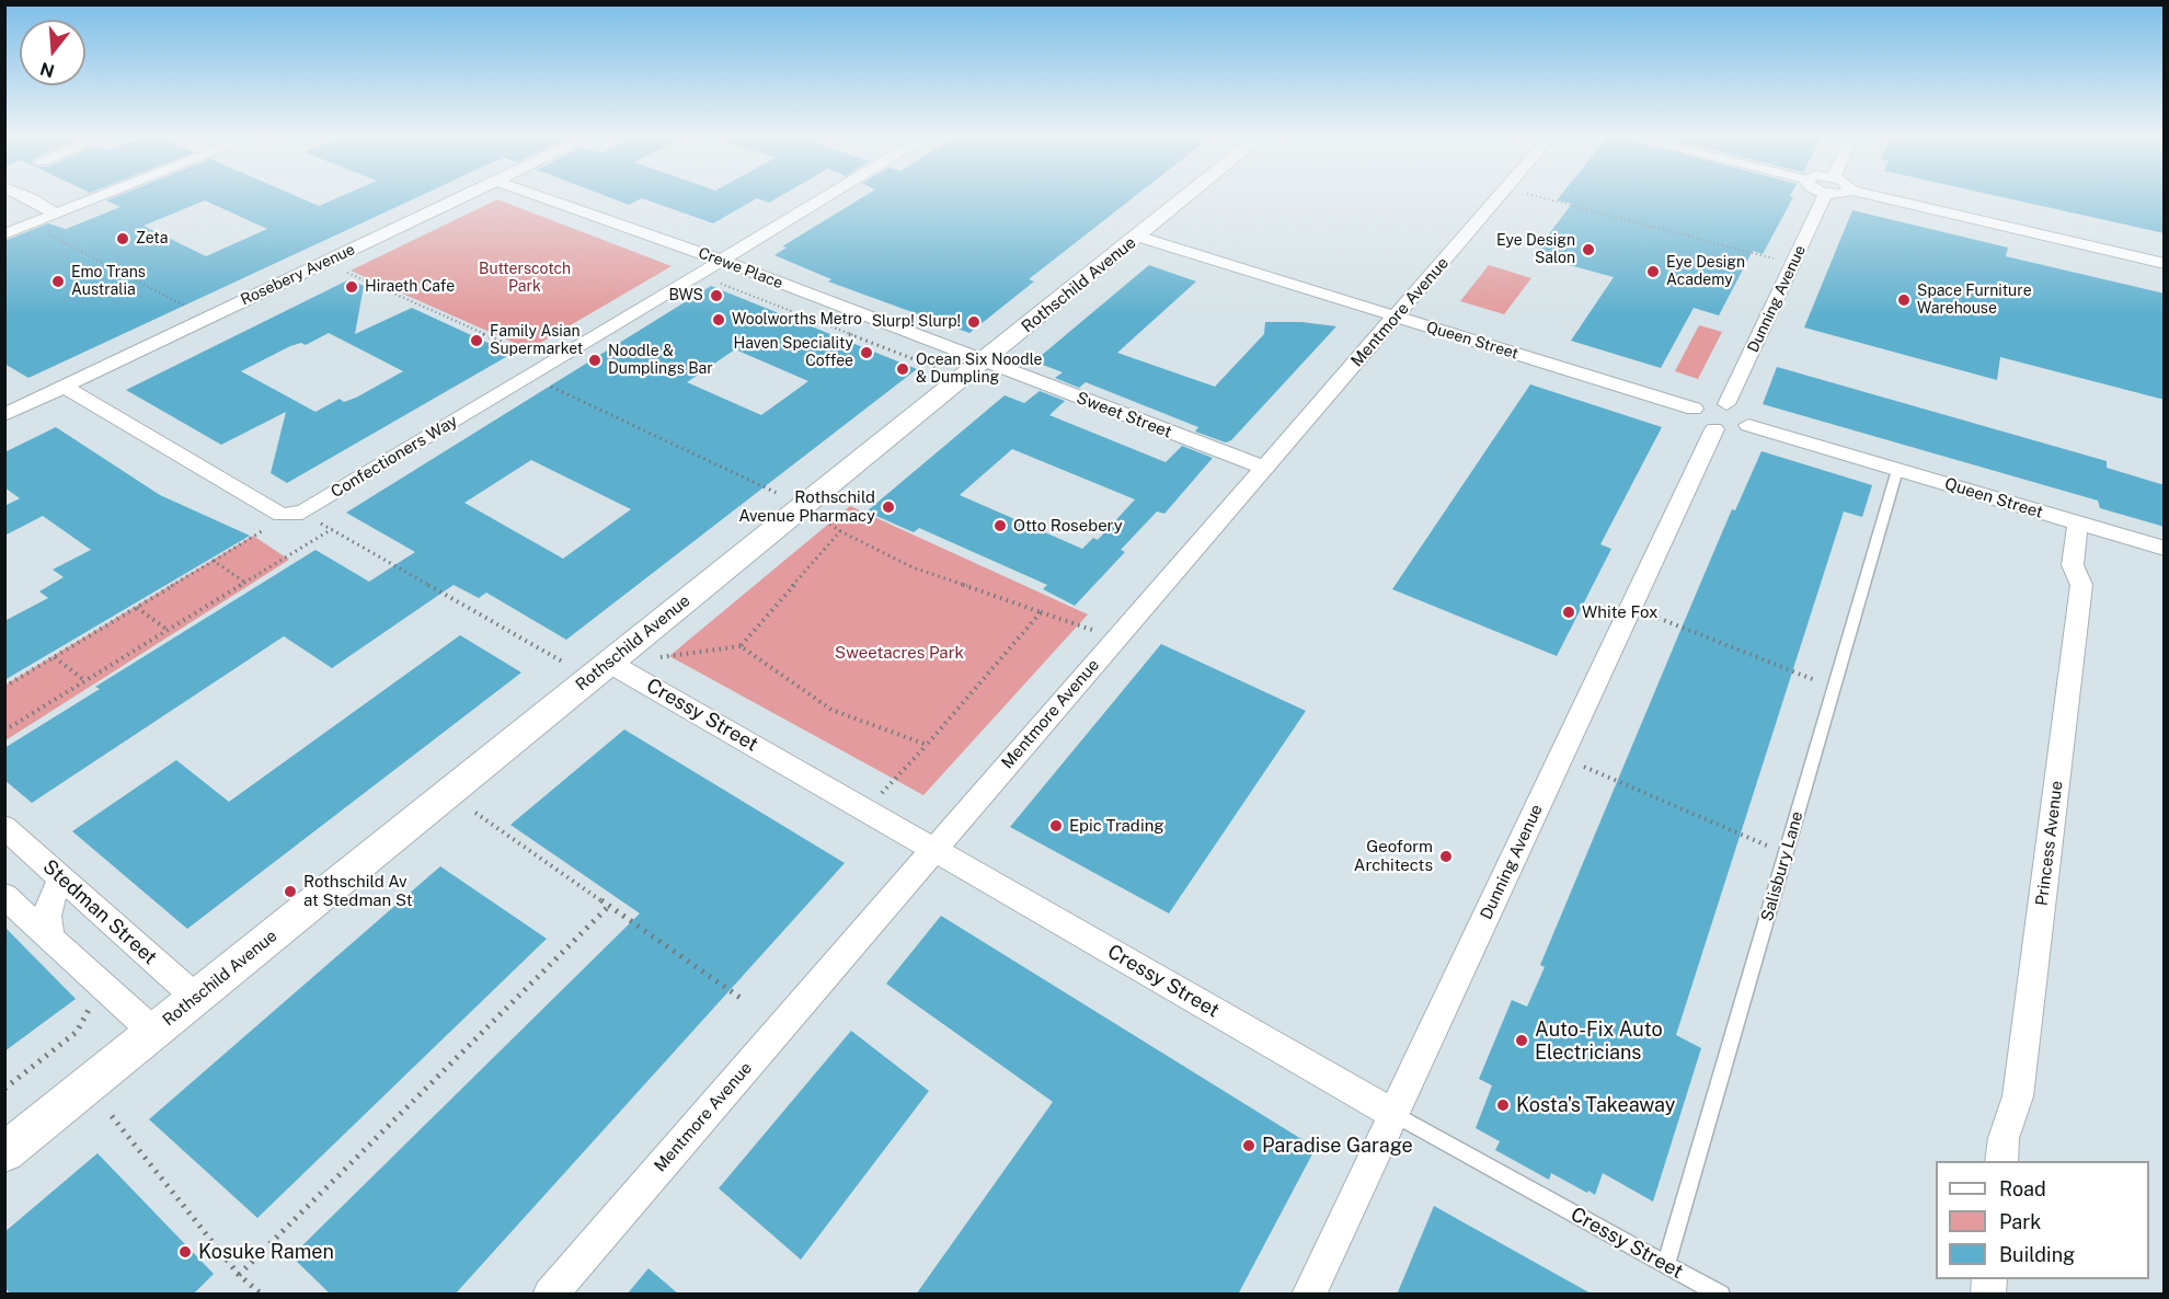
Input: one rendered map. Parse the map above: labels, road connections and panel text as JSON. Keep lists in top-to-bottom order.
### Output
{
  "streets": {
    "street": [
      "Crewe Place",
      "Rosebery Avenue",
      "Rothschild Avenue",
      "Dunning Avenue",
      "Mentmore Avenue",
      "Queen Street",
      "Sweet Street",
      "Confectioners Way",
      "Cressy Street",
      "Princess Avenue",
      "Stedman Street"
    ],
    "lane": ["Salisbury Lane"]
  },
  "crossings": [
    ["Crewe Place", "Rothschild Avenue"],
    ["Crewe Place", "Sweet Street"],
    ["Crewe Place", "Confectioners Way"],
    ["Rosebery Avenue", "Confectioners Way"],
    ["Rothschild Avenue", "Queen Street"],
    ["Rothschild Avenue", "Sweet Street"],
    ["Rothschild Avenue", "Cressy Street"],
    ["Rothschild Avenue", "Stedman Street"],
    ["Dunning Avenue", "Cressy Street"],
    ["Mentmore Avenue", "Queen Street"],
    ["Mentmore Avenue", "Sweet Street"],
    ["Mentmore Avenue", "Cressy Street"],
    ["Queen Street", "Princess Avenue"],
    ["Queen Street", "Salisbury Lane"],
    ["Cressy Street", "Salisbury Lane"]
  ],
  "parks": ["Butterscotch Park", "Sweetacres Park"],
  "places": [
    "Zeta",
    "Eye Design Salon",
    "Eye Design Academy",
    "Emo Trans Australia",
    "Hiraeth Cafe",
    "BWS",
    "Space Furniture Warehouse",
    "Woolworths Metro",
    "Slurp! Slurp!",
    "Family Asian Supermarket",
    "Haven Speciality Coffee",
    "Noodle & Dumplings Bar",
    "Ocean Six Noodle & Dumpling",
    "Rothschild Avenue Pharmacy",
    "Otto Rosebery",
    "White Fox",
    "Epic Trading",
    "Geoform Architects",
    "Rothschild Av at Stedman St",
    "Auto-Fix Auto Electricians",
    "Kosta's Takeaway",
    "Paradise Garage",
    "Kosuke Ramen"
  ],
  "legend": ["Road", "Park", "Building"],
  "north": "bottom"
}
